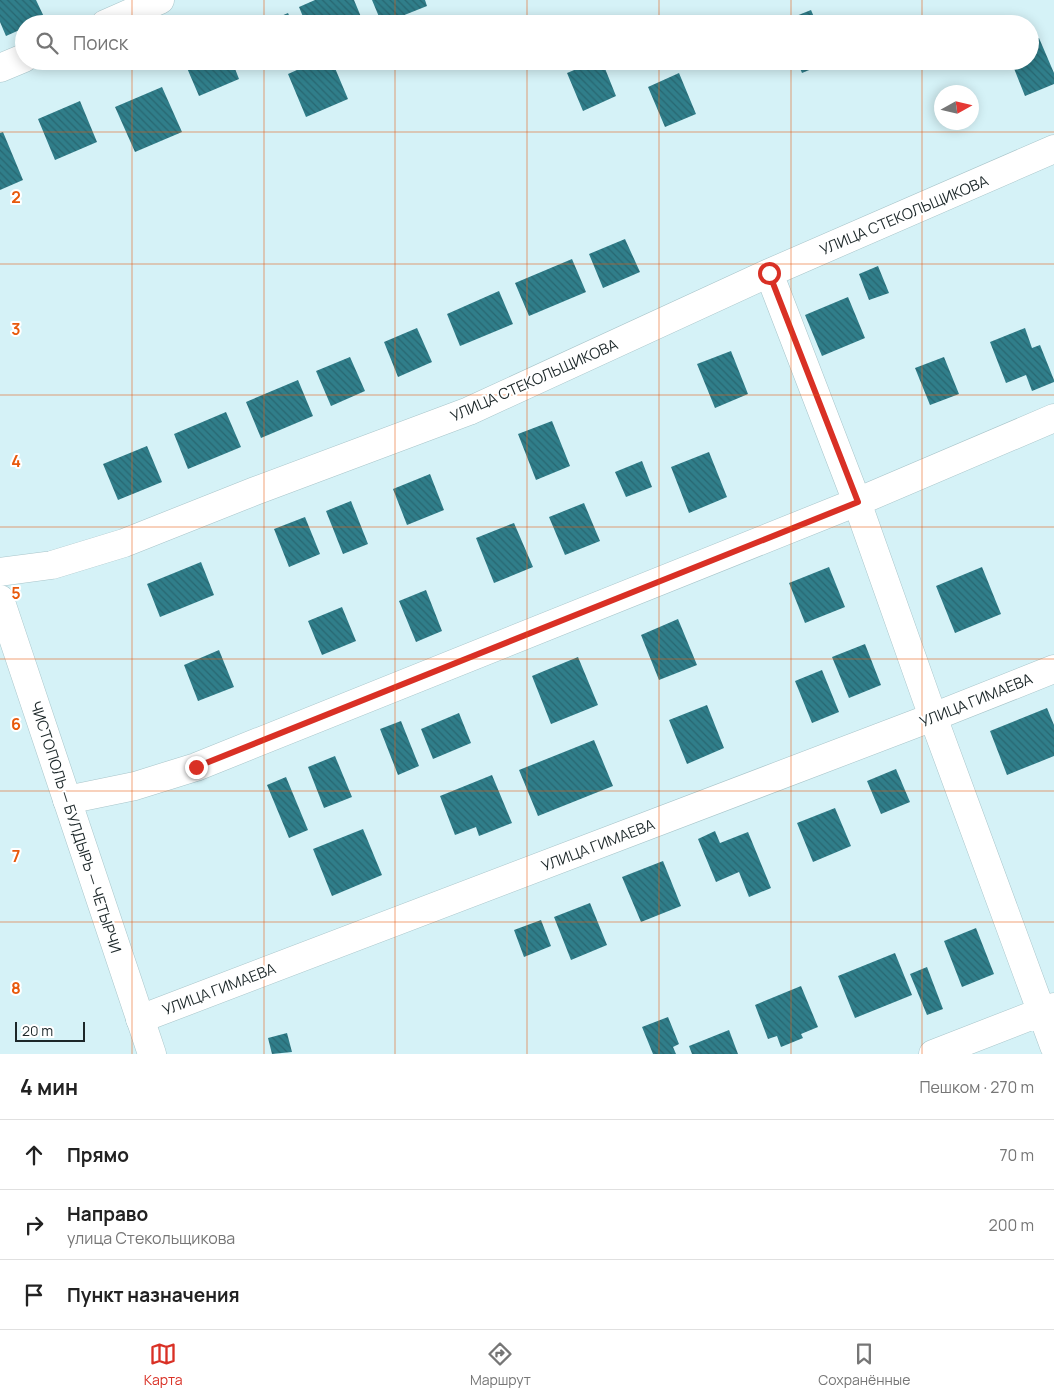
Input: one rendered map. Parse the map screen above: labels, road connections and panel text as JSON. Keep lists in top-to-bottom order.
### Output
{
  "streets": {
    "street": ["УЛИЦА СТЕКОЛЬЩИКОВА", "УЛИЦА ГИМАЕВА", "ЧИСТОПОЛЬ — БУЛДЫРЬ — ЧЕТЫРЧИ"]
  },
  "crossings": [
    ["УЛИЦА ГИМАЕВА", "ЧИСТОПОЛЬ — БУЛДЫРЬ — ЧЕТЫРЧИ"]
  ],
  "scale_bar": "20 m",
  "north": "right",
  "page": {
    "search": "Поиск",
    "scale": "20 m",
    "heading": ["4 мин", "Пешком · 270 m"],
    "list": [
      ["Прямо", "70 m"],
      ["Направо", "улица Стекольщикова", "200 m"],
      "Пункт назначения"
    ],
    "nav": ["Карта", "Маршрут", "Сохранённые"]
  },
  "grid": {
    "rows": [
      "2",
      "3",
      "4",
      "5",
      "6",
      "7",
      "8"
    ]
  }
}
